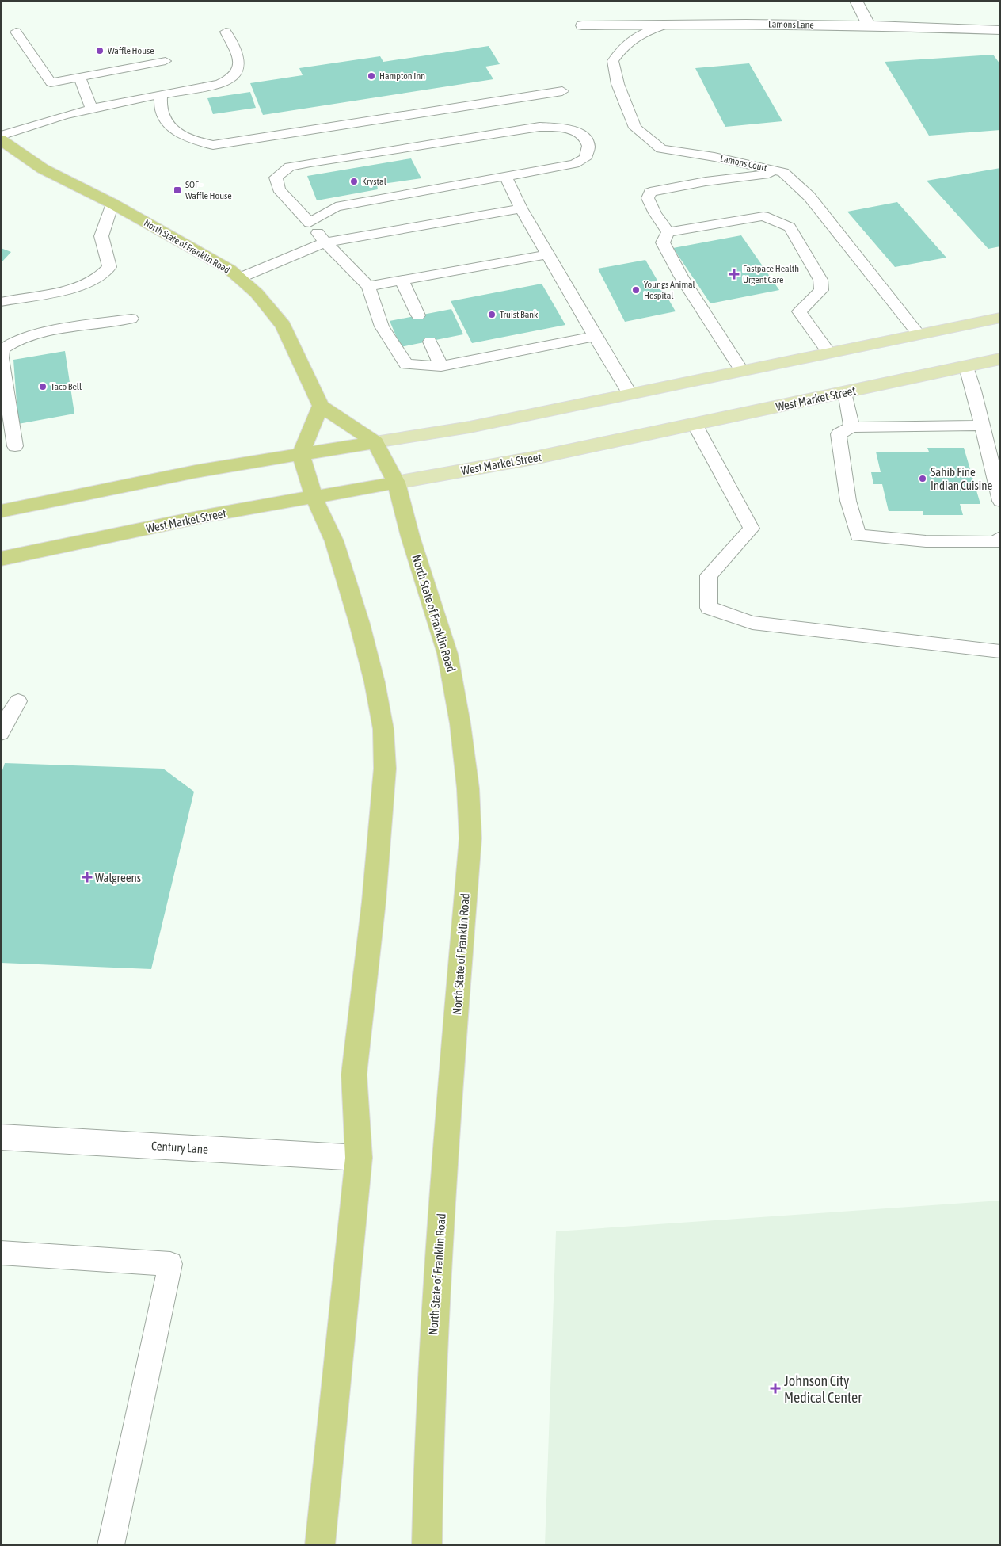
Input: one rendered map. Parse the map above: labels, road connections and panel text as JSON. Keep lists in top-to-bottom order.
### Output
{
  "streets": {
    "highway": ["North State of Franklin Road", "West Market Street"],
    "street": ["Lamons Lane", "Century Lane"],
    "lane": ["Lamons Court"]
  },
  "crossings": [
    ["Lamons Lane", "Lamons Court"],
    ["North State of Franklin Road", "West Market Street"]
  ],
  "places": {
    "other": [
      "Waffle House",
      "Hampton Inn",
      "Krystal",
      "Youngs Animal Hospital",
      "Truist Bank",
      "Taco Bell",
      "Sahib Fine Indian Cuisine"
    ],
    "transit": ["SOF - Waffle House"],
    "health": ["Fastpace Health Urgent Care", "Walgreens", "Johnson City Medical Center"]
  }
}
